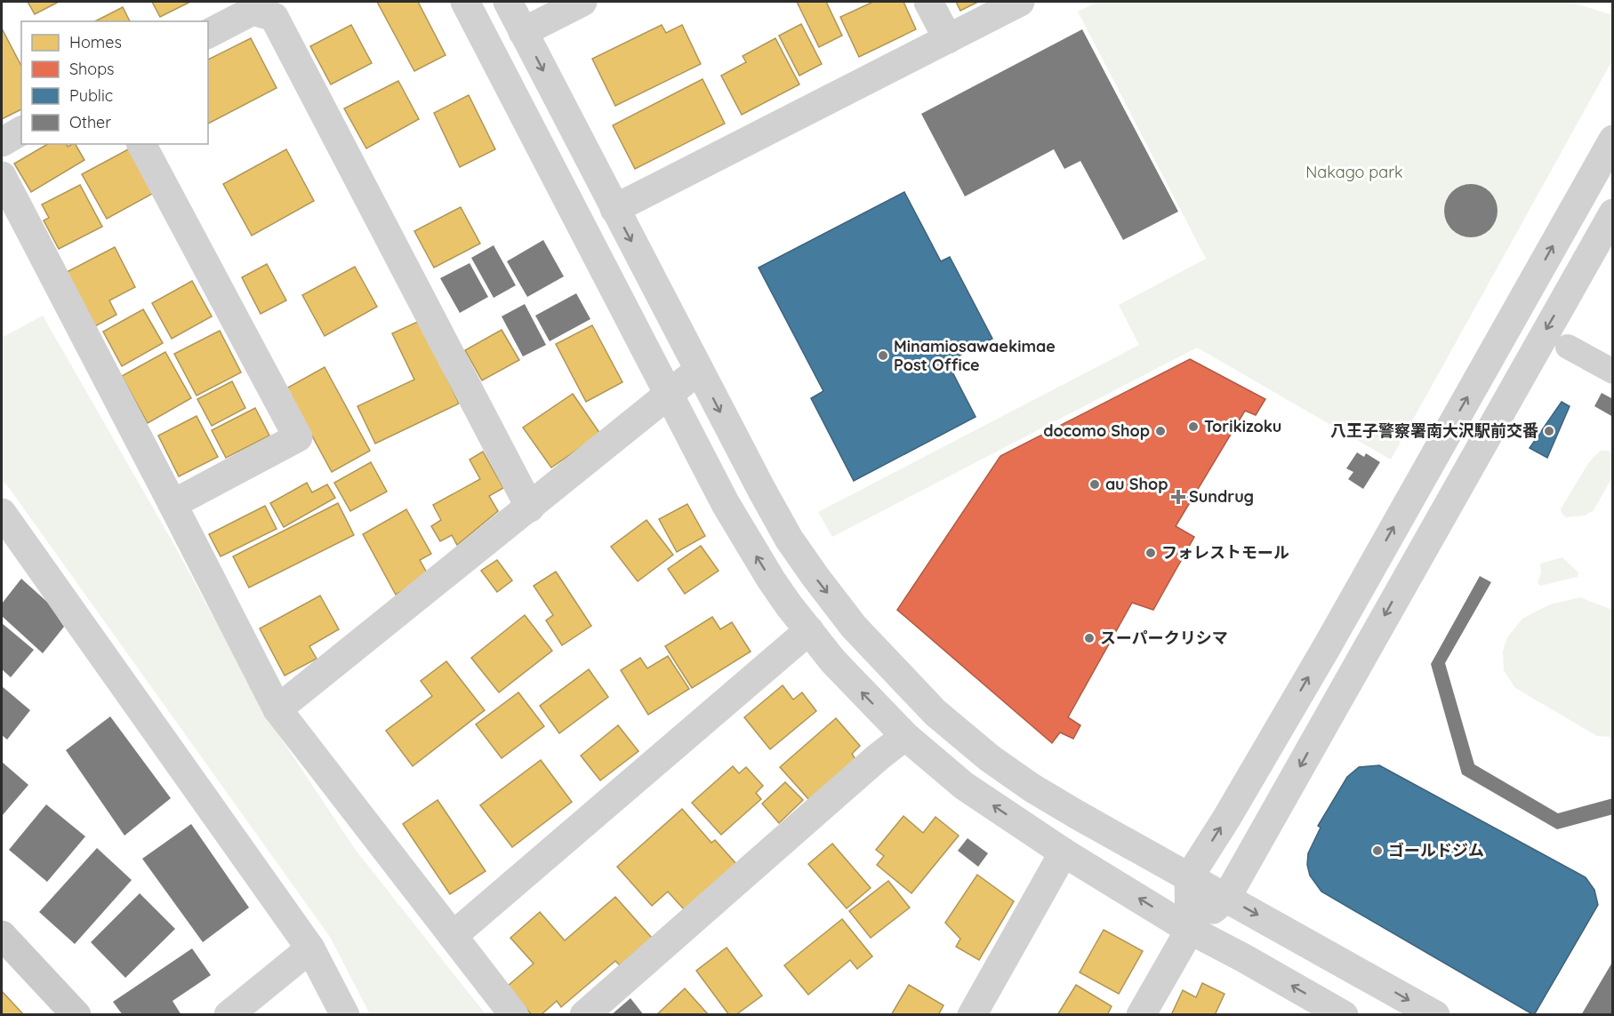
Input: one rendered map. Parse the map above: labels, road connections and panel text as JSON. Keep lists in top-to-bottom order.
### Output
{
  "parks": ["Nakago park"],
  "places": {
    "other": [
      "Minamiosawaekimae Post Office",
      "Torikizoku",
      "docomo Shop",
      "八王子警察署南大沢駅前交番",
      "au Shop",
      "フォレストモール",
      "スーパークリシマ",
      "ゴールドジム"
    ],
    "health": ["Sundrug"]
  },
  "legend": [
    "Homes",
    "Shops",
    "Public",
    "Other"
  ]
}
